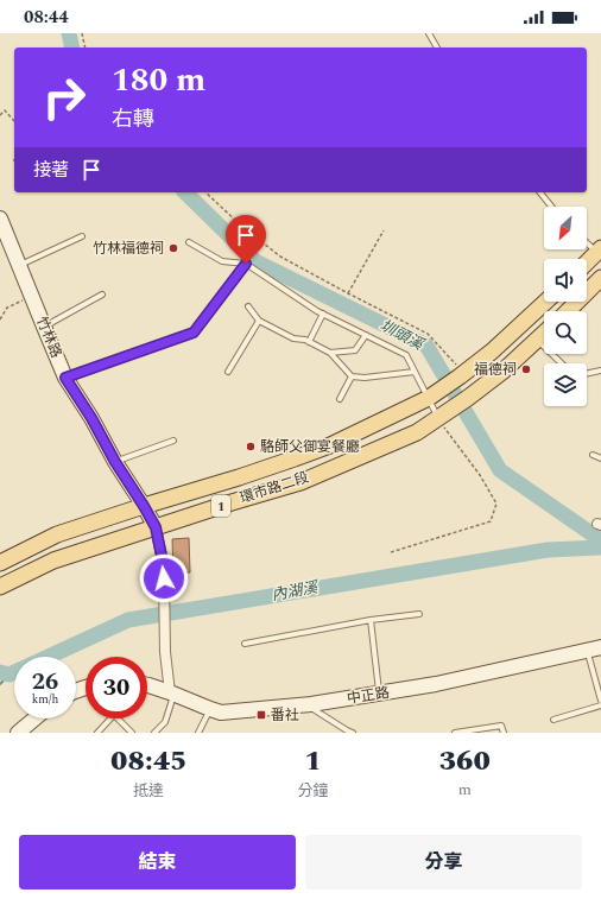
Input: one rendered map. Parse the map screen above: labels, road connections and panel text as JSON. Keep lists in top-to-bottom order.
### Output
{
  "streets": {
    "main road": [
      "竹林路",
      "環市路二段",
      "1",
      "中正路"
    ]
  },
  "crossings": [
    ["竹林路", "環市路二段"],
    ["竹林路", "中正路"],
    ["環市路二段", "1"]
  ],
  "water": ["圳頭溪", "內湖溪"],
  "places": {
    "other": ["竹林福德祠", "福德祠", "駱師父御宴餐廳"],
    "transit": ["番社"]
  },
  "north": "bottom left",
  "page": {
    "status": "08:44",
    "turn": ["180 m", "右轉"],
    "then": "接著",
    "speed": "26 km/h",
    "limit": "30",
    "eta": [
      "08:45",
      "抵達",
      "1",
      "分鐘",
      "360",
      "m"
    ],
    "buttons": ["結束", "分享"]
  }
}
